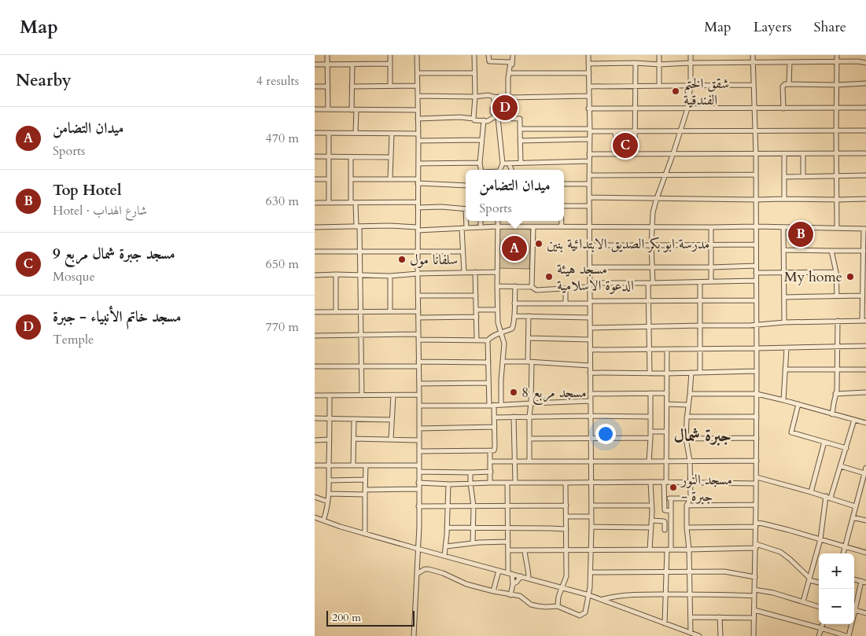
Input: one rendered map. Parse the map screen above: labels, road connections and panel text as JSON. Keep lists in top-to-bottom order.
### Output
{
  "districts": ["جبرة شمال"],
  "places": [
    "شقق الختم الفندقية",
    "مدرسة ابو بكر الصديق الابتدائية بنين",
    "سلفانا مول",
    "مسجد هيئة الدعوة الاسلامية",
    "My home",
    "مسجد مربع 8",
    "مسجد النور - جبرة"
  ],
  "scale_bar": "200 m",
  "page": {
    "header": "Map",
    "nav": ["Map", "Layers", "Share"],
    "heading": ["Nearby", "4 results"],
    "pins": [
      "D",
      "C",
      "B",
      "A"
    ],
    "list": [
      {
        "mark": "A",
        "name": "ميدان التضامن",
        "note": "Sports",
        "value": "470 m"
      },
      {
        "mark": "B",
        "name": "Top Hotel",
        "note": "Hotel · شارع الهداب",
        "value": "630 m"
      },
      {
        "mark": "C",
        "name": "مسجد جبرة شمال مربع 9",
        "note": "Mosque",
        "value": "650 m"
      },
      {
        "mark": "D",
        "name": "مسجد خاتم الأنبياء - جبرة",
        "note": "Temple",
        "value": "770 m"
      }
    ],
    "popup": ["ميدان التضامن", "Sports"],
    "map_buttons": ["+", "−"],
    "scale": "200 m"
  }
}
